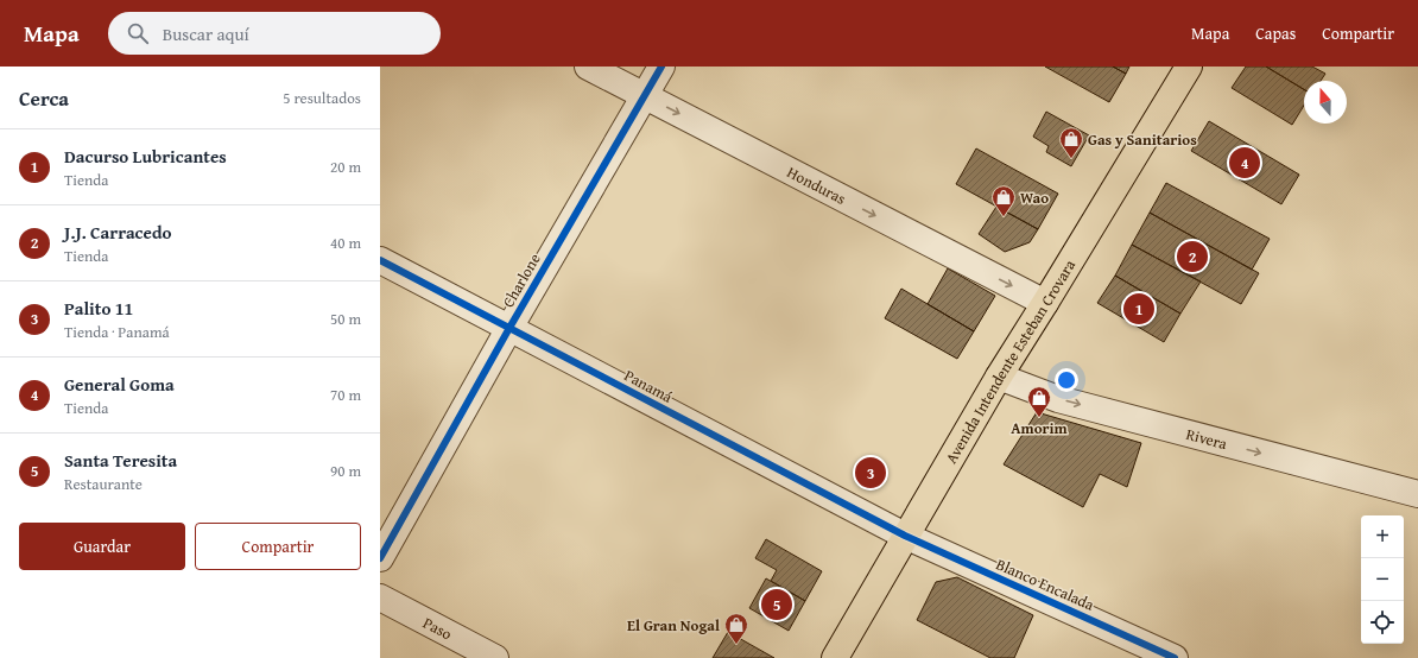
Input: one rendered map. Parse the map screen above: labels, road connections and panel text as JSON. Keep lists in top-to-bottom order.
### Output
{
  "streets": {
    "main road": ["Avenida Intendente Esteban Crovara"],
    "street": [
      "Honduras",
      "Charlone",
      "Panamá",
      "Rivera",
      "Blanco Encalada",
      "Paso"
    ]
  },
  "crossings": [
    ["Honduras", "Charlone"],
    ["Honduras", "Avenida Intendente Esteban Crovara"],
    ["Charlone", "Panamá"],
    ["Avenida Intendente Esteban Crovara", "Panamá"],
    ["Avenida Intendente Esteban Crovara", "Rivera"],
    ["Avenida Intendente Esteban Crovara", "Blanco Encalada"],
    ["Panamá", "Blanco Encalada"]
  ],
  "one_way": ["Honduras", "Rivera"],
  "places": {
    "shop": [
      "Gas y Sanitarios",
      "Wao",
      "Amorim",
      "El Gran Nogal"
    ]
  },
  "north": "top",
  "page": {
    "header": "Mapa",
    "search": "Buscar aquí",
    "nav": ["Mapa", "Capas", "Compartir"],
    "heading": ["Cerca", "5 resultados"],
    "list": [
      {
        "mark": "1",
        "name": "Dacurso Lubricantes",
        "note": "Tienda",
        "value": "20 m"
      },
      {
        "mark": "2",
        "name": "J.J. Carracedo",
        "note": "Tienda",
        "value": "40 m"
      },
      {
        "mark": "3",
        "name": "Palito 11",
        "note": "Tienda · Panamá",
        "value": "50 m"
      },
      {
        "mark": "4",
        "name": "General Goma",
        "note": "Tienda",
        "value": "70 m"
      },
      {
        "mark": "5",
        "name": "Santa Teresita",
        "note": "Restaurante",
        "value": "90 m"
      }
    ],
    "pins": [
      "4",
      "2",
      "1",
      "3",
      "5"
    ],
    "buttons": ["Guardar", "Compartir"],
    "map_buttons": ["+", "−"]
  }
}
